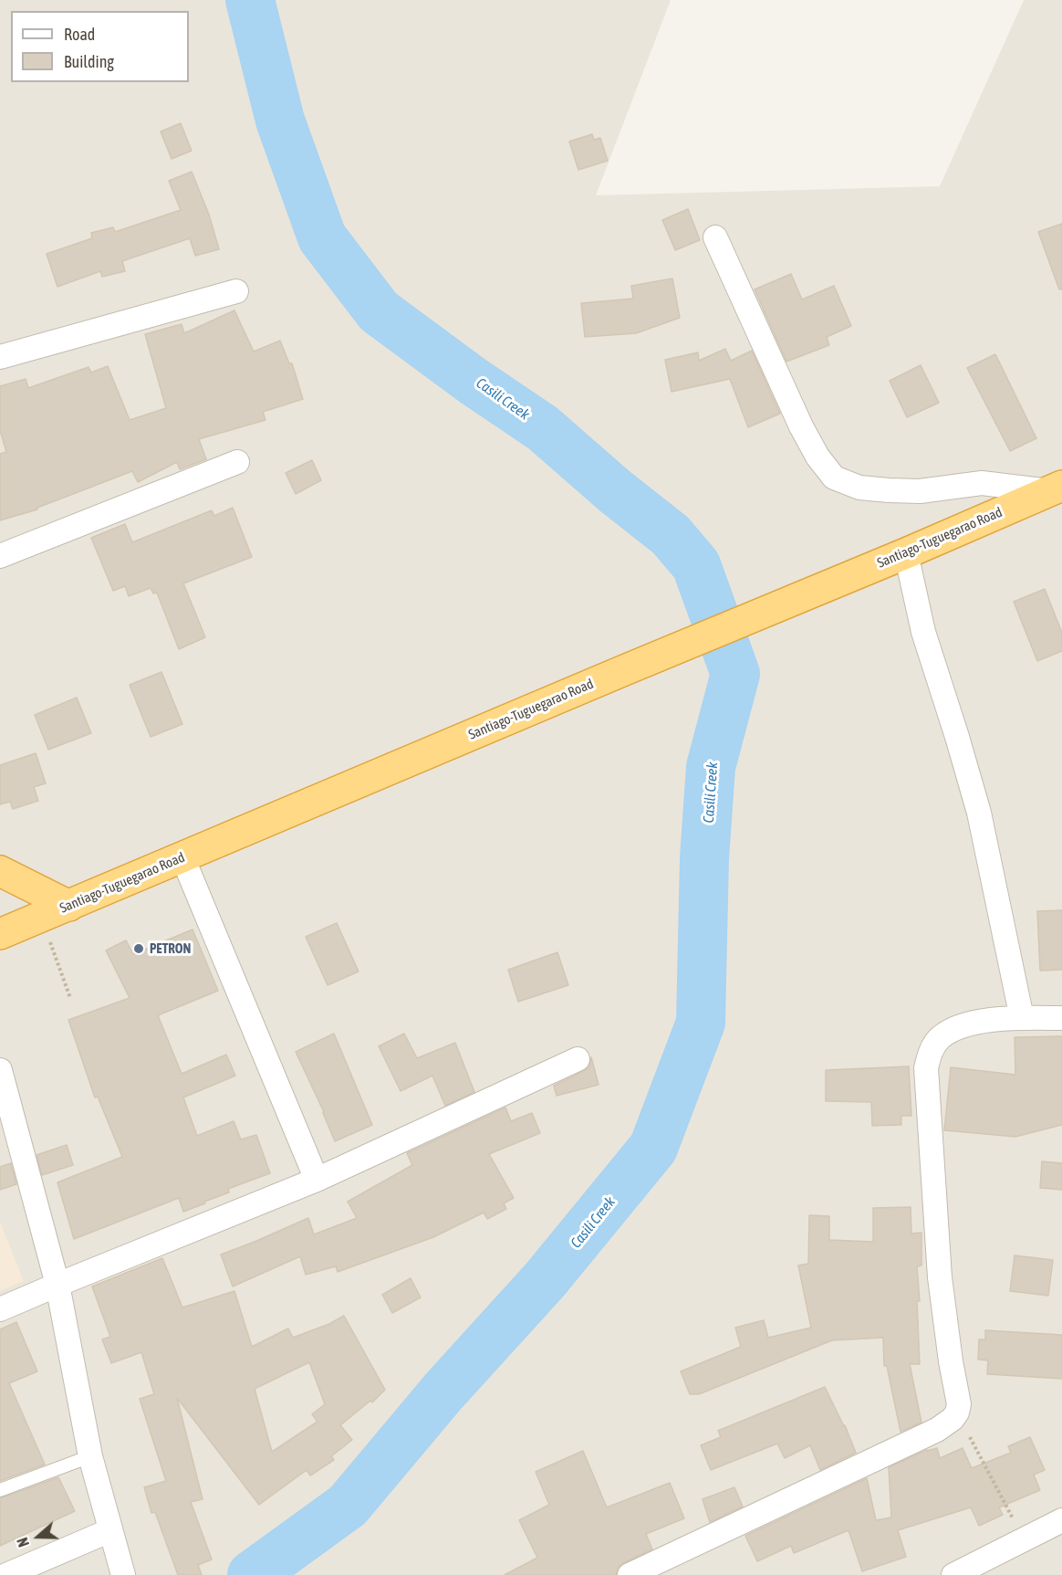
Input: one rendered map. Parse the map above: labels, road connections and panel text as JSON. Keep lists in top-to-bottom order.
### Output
{
  "streets": {
    "highway": ["Santiago-Tuguegarao Road"]
  },
  "water": ["Casili Creek"],
  "places": ["PETRON"],
  "legend": ["Road", "Building"],
  "north": "left"
}
